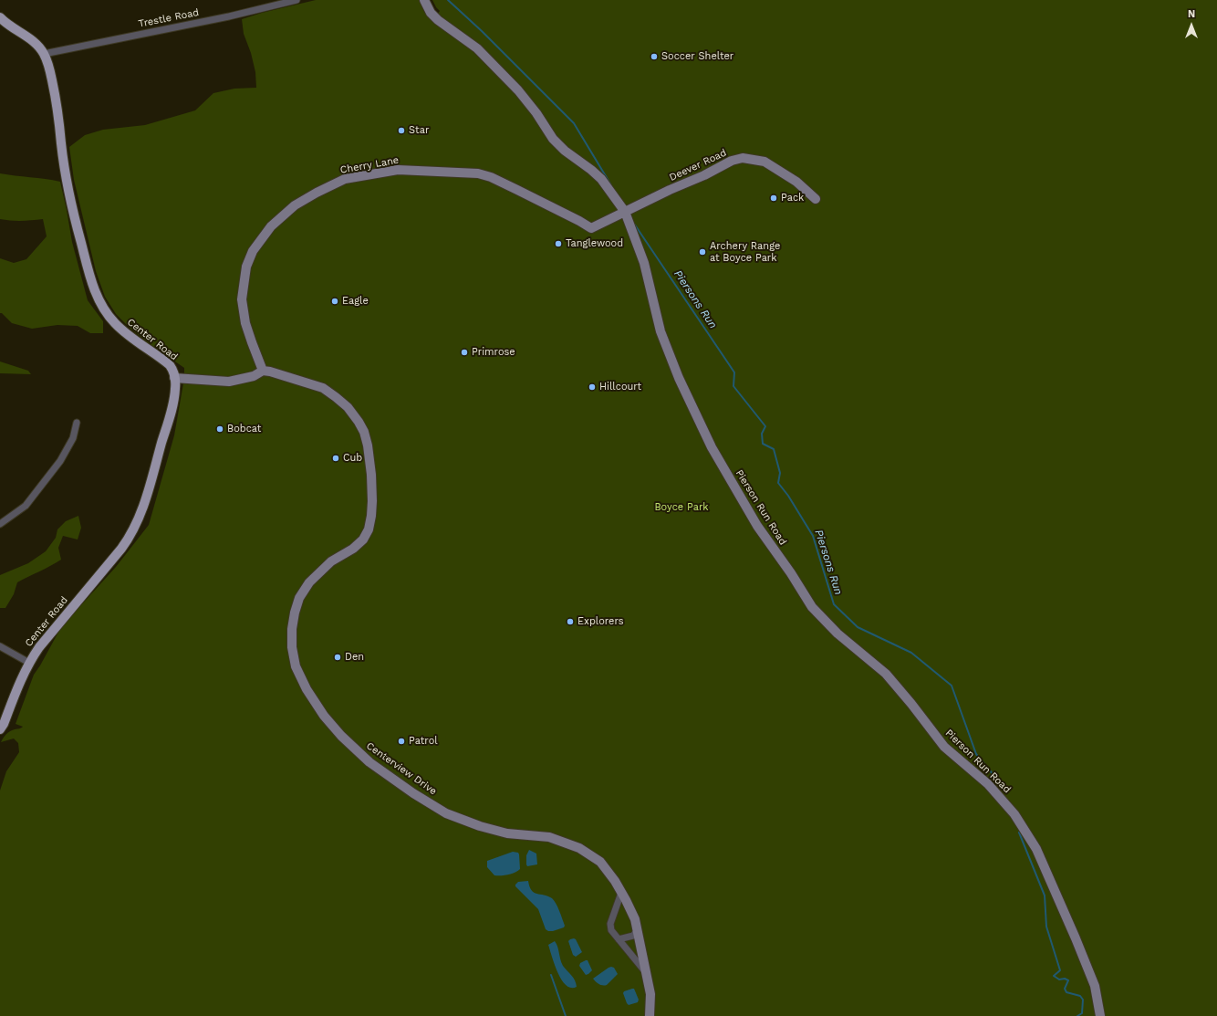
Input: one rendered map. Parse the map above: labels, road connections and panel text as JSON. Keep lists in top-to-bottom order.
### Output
{
  "streets": {
    "main road": ["Center Road"],
    "street": [
      "Trestle Road",
      "Cherry Lane",
      "Deever Road",
      "Pierson Run Road",
      "Centerview Drive"
    ]
  },
  "crossings": [
    ["Trestle Road", "Center Road"],
    ["Cherry Lane", "Deever Road"],
    ["Cherry Lane", "Pierson Run Road"],
    ["Cherry Lane", "Centerview Drive"],
    ["Deever Road", "Pierson Run Road"]
  ],
  "water": ["Piersons Run"],
  "parks": ["Boyce Park"],
  "places": [
    "Soccer Shelter",
    "Star",
    "Pack",
    "Tanglewood",
    "Archery Range at Boyce Park",
    "Eagle",
    "Primrose",
    "Hillcourt",
    "Bobcat",
    "Cub",
    "Explorers",
    "Den",
    "Patrol"
  ],
  "north": "top"
}
